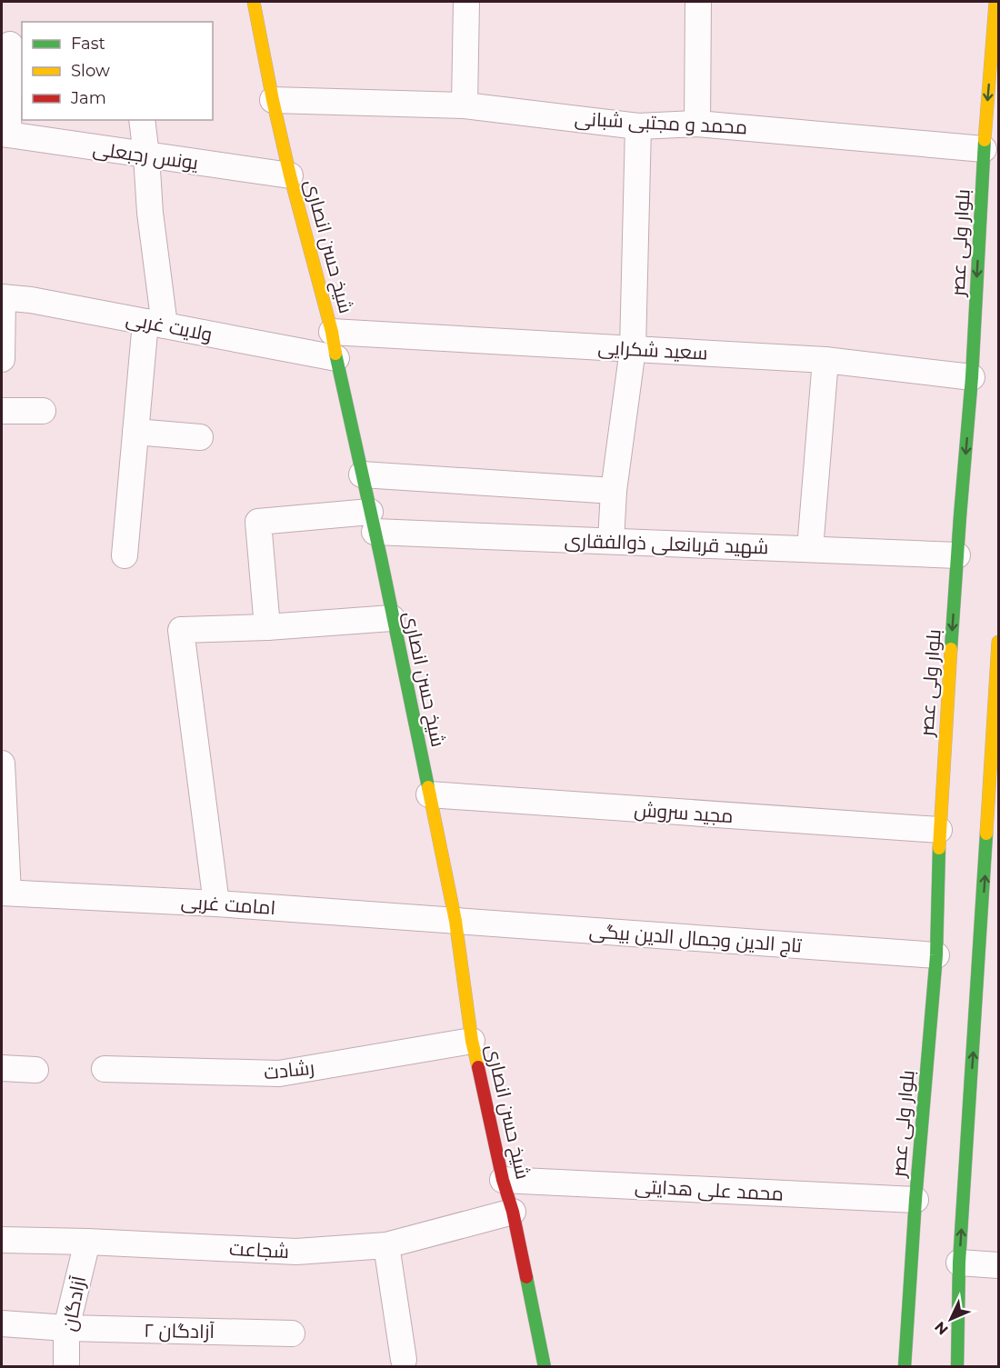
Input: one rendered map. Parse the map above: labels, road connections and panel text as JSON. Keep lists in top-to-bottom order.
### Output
{
  "streets": {
    "main road": ["بلوار ولی عصر", "شیخ حسن انصاری"],
    "street": [
      "محمد و مجتبی شبانی",
      "یونس رجبعلی",
      "ولایت غربی",
      "سعید شکرایی",
      "شهید قربانعلی ذوالفقاری",
      "مجید سروش",
      "امامت غربی",
      "تاج الدین وجمال الدین بیگی",
      "رشادت",
      "محمد علی هدایتی",
      "شجاعت",
      "آزادگان",
      "آزادگان ۲"
    ]
  },
  "crossings": [
    ["محمد و مجتبی شبانی", "بلوار ولی عصر"],
    ["محمد و مجتبی شبانی", "شیخ حسن انصاری"],
    ["یونس رجبعلی", "شیخ حسن انصاری"],
    ["بلوار ولی عصر", "سعید شکرایی"],
    ["بلوار ولی عصر", "شهید قربانعلی ذوالفقاری"],
    ["بلوار ولی عصر", "مجید سروش"],
    ["بلوار ولی عصر", "تاج الدین وجمال الدین بیگی"],
    ["بلوار ولی عصر", "محمد علی هدایتی"],
    ["شیخ حسن انصاری", "ولایت غربی"],
    ["شیخ حسن انصاری", "سعید شکرایی"],
    ["شیخ حسن انصاری", "شهید قربانعلی ذوالفقاری"],
    ["شیخ حسن انصاری", "مجید سروش"],
    ["شیخ حسن انصاری", "امامت غربی"],
    ["شیخ حسن انصاری", "تاج الدین وجمال الدین بیگی"],
    ["شیخ حسن انصاری", "رشادت"],
    ["شیخ حسن انصاری", "محمد علی هدایتی"],
    ["شیخ حسن انصاری", "شجاعت"],
    ["امامت غربی", "تاج الدین وجمال الدین بیگی"],
    ["شجاعت", "آزادگان"],
    ["آزادگان", "آزادگان ۲"]
  ],
  "one_way": ["بلوار ولی عصر"],
  "legend": ["Fast", "Slow", "Jam"],
  "north": "bottom left"
}
